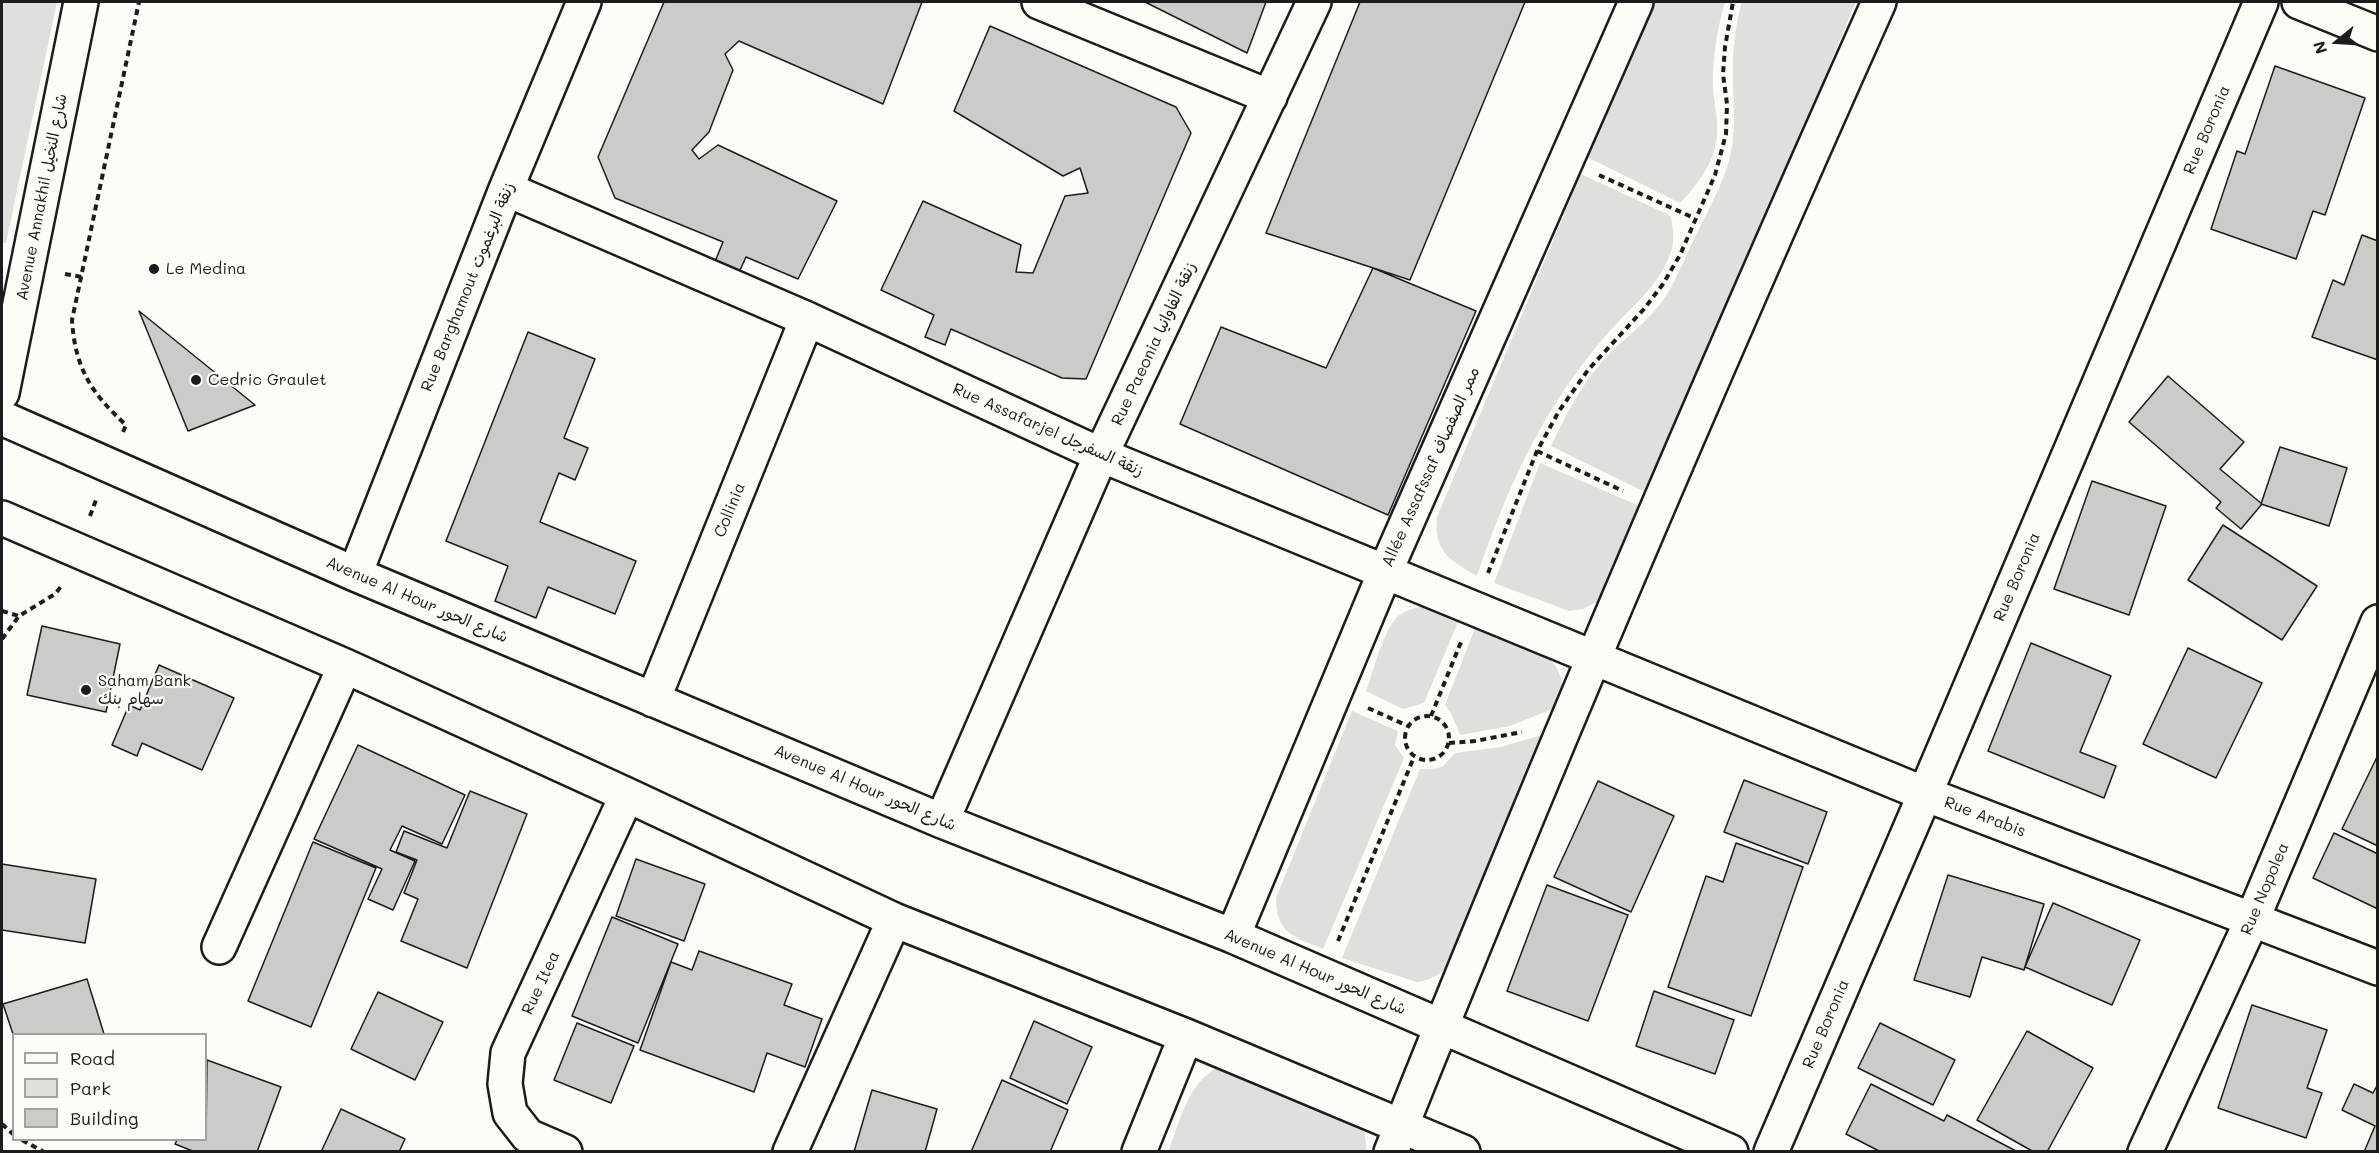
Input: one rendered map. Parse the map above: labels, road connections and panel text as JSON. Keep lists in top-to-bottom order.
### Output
{
  "streets": {
    "street": [
      "Rue Boronia",
      "Avenue Annakhil شارع النخيل",
      "Rue Barghamout زنقة البرغموت",
      "Rue Paeonia زنقة الفاوانيا",
      "Rue Assafarjel زنقة السفرجل",
      "Allée Assafssaf ممر الصفصاف",
      "Collinia",
      "Avenue Al Hour شارع الحور",
      "Rue Arabis",
      "Rue Nopolea",
      "Rue Itea"
    ]
  },
  "crossings": [
    ["Rue Boronia", "Rue Arabis"],
    ["Rue Barghamout زنقة البرغموت", "Rue Assafarjel زنقة السفرجل"],
    ["Rue Barghamout زنقة البرغموت", "Avenue Al Hour شارع الحور"],
    ["Rue Paeonia زنقة الفاوانيا", "Rue Assafarjel زنقة السفرجل"],
    ["Rue Paeonia زنقة الفاوانيا", "Avenue Al Hour شارع الحور"],
    ["Rue Assafarjel زنقة السفرجل", "Allée Assafssaf ممر الصفصاف"],
    ["Rue Assafarjel زنقة السفرجل", "Collinia"],
    ["Rue Assafarjel زنقة السفرجل", "Rue Arabis"],
    ["Allée Assafssaf ممر الصفصاف", "Avenue Al Hour شارع الحور"],
    ["Collinia", "Avenue Al Hour شارع الحور"],
    ["Rue Arabis", "Rue Nopolea"]
  ],
  "places": ["Le Medina", "Cedric Graulet", "Saham Bank سهام بنك"],
  "legend": ["Road", "Park", "Building"],
  "north": "left"
}
